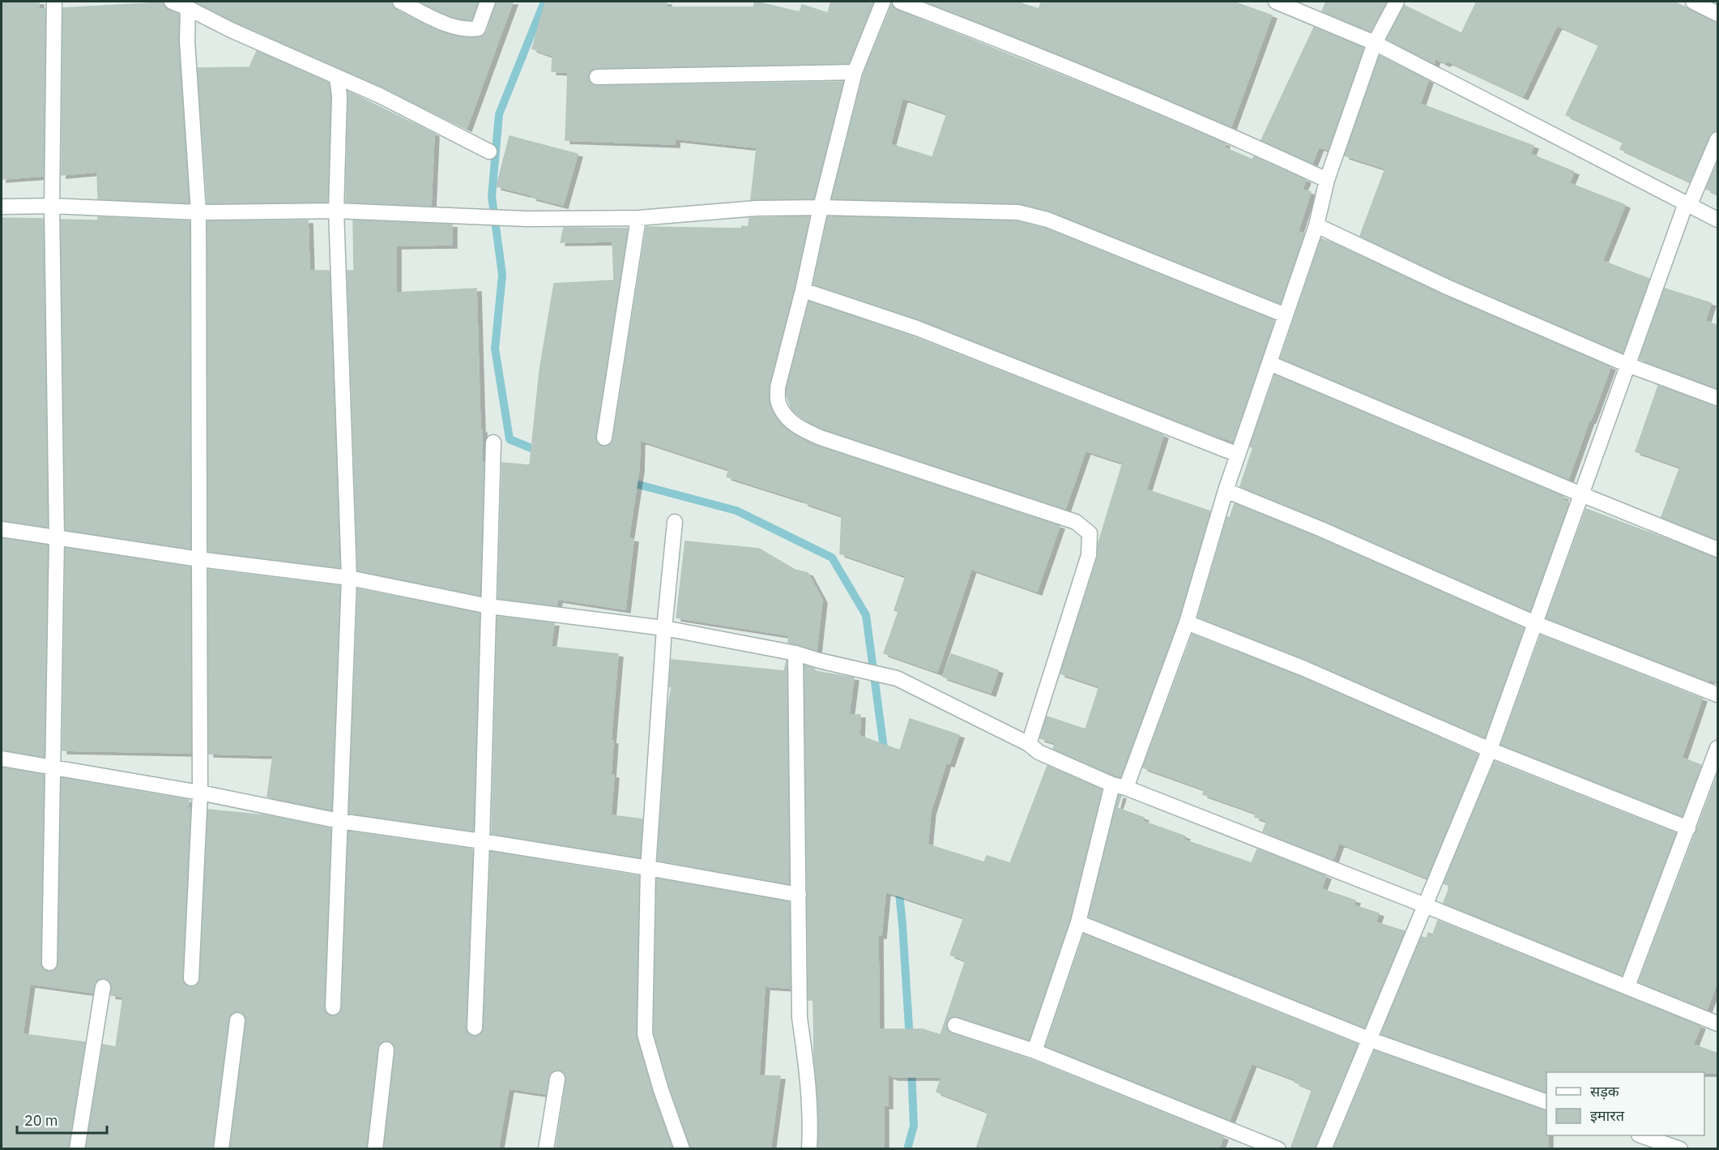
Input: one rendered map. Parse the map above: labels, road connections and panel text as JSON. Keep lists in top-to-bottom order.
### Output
{
  "legend": ["सड़क", "इमारत"],
  "scale_bar": "20 m"
}
